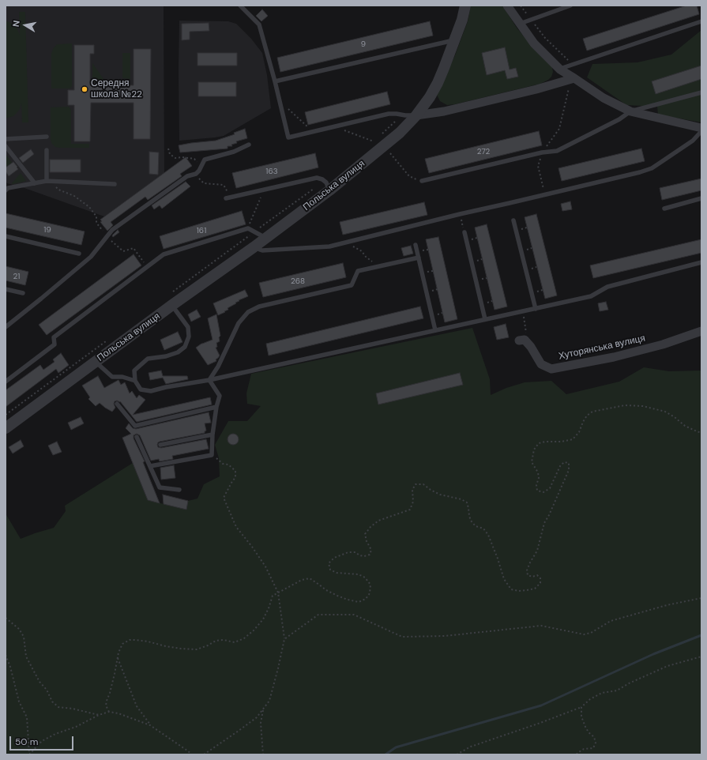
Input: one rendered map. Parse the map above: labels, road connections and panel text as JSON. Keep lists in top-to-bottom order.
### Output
{
  "streets": {
    "street": ["Польська вулиця", "Хуторянська вулиця"]
  },
  "places": ["Середня школа №22"],
  "house_numbers": [
    "9",
    "272",
    "163",
    "19",
    "161",
    "21",
    "268"
  ],
  "scale_bar": "50 m",
  "north": "left"
}
